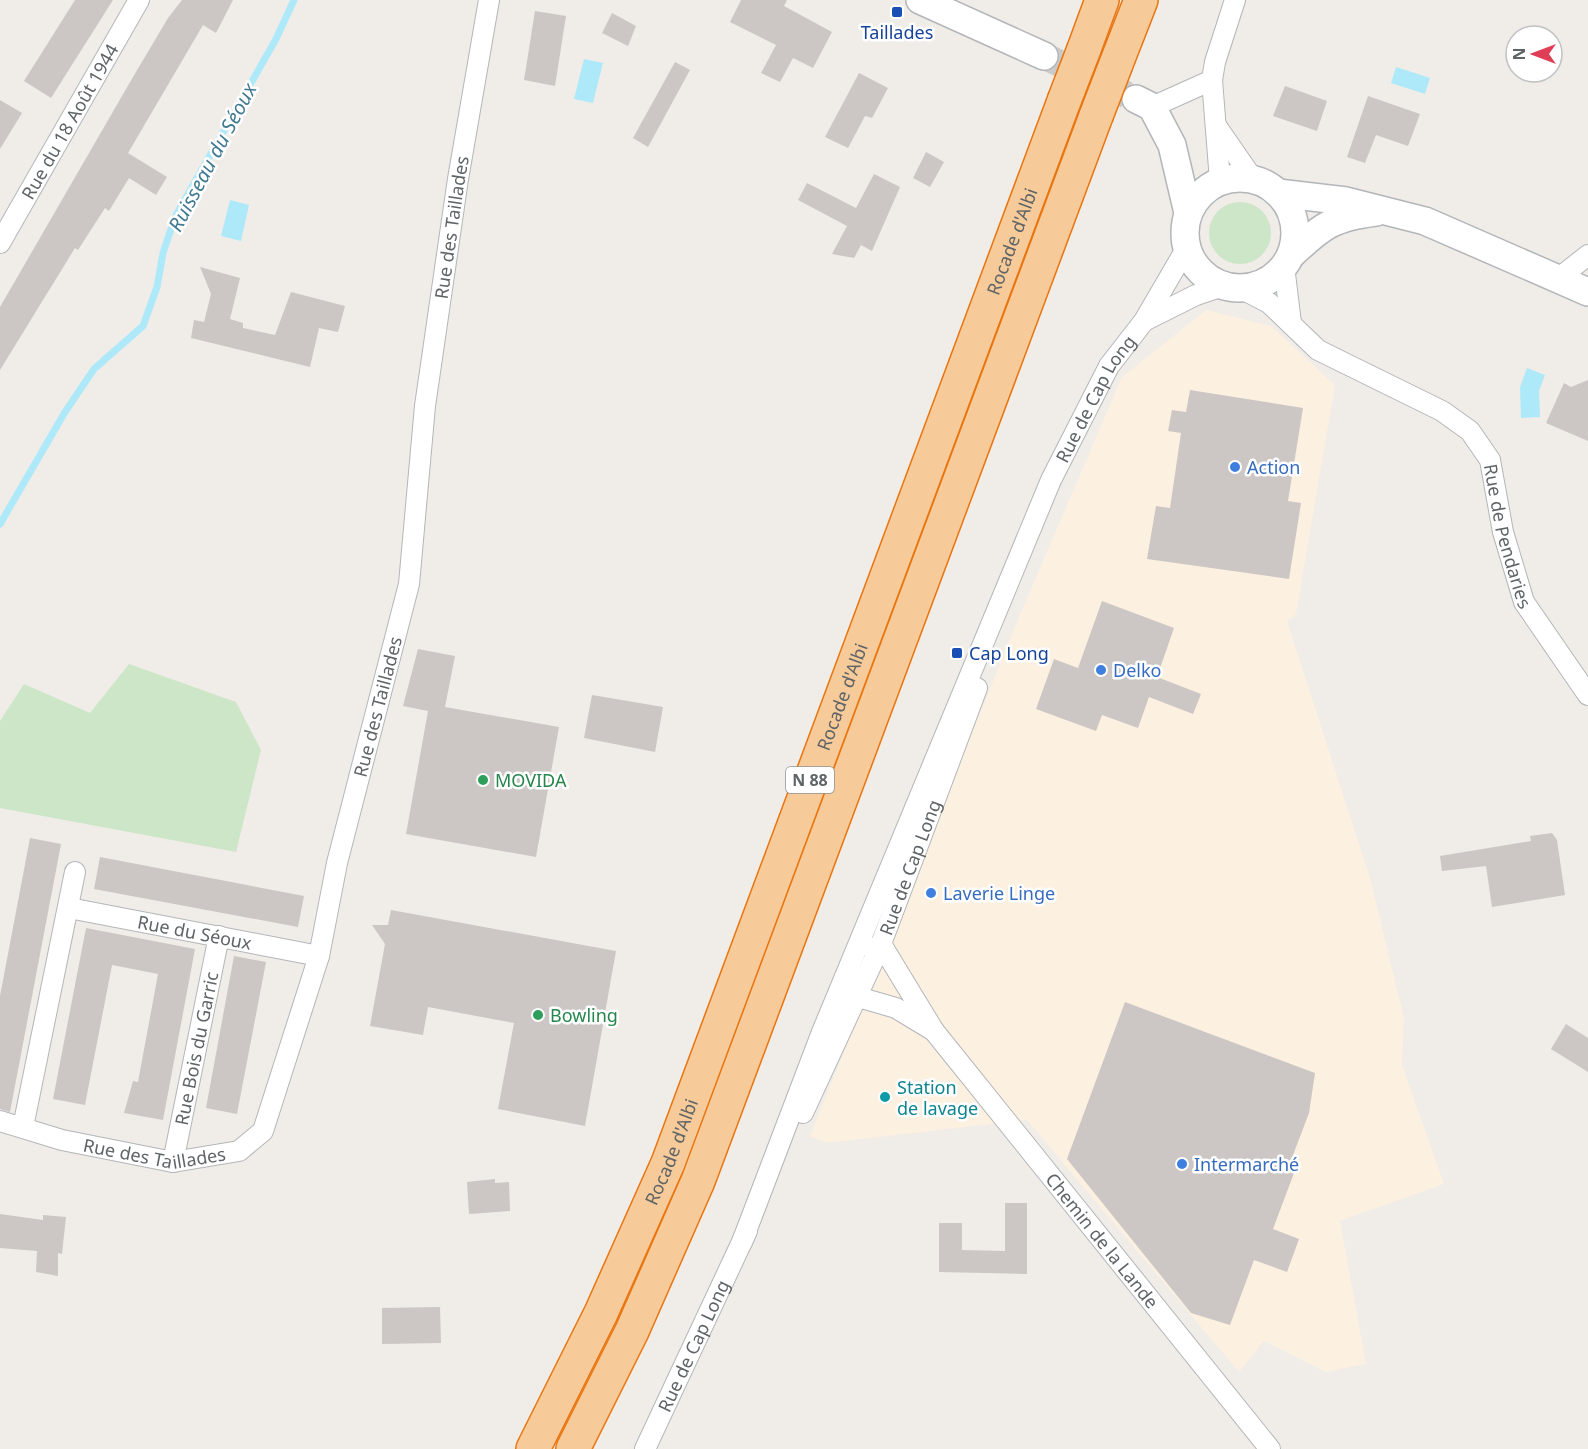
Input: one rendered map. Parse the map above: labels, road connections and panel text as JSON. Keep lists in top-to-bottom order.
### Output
{
  "streets": {
    "highway": ["Rocade d'Albi", "N 88"],
    "street": [
      "Rue du 18 Août 1944",
      "Rue des Taillades",
      "Rue de Cap Long",
      "Rue de Pendaries",
      "Rue du Séoux",
      "Rue Bois du Garric",
      "Chemin de la Lande"
    ]
  },
  "crossings": [
    ["Rue des Taillades", "Rue du Séoux"],
    ["Rue des Taillades", "Rue Bois du Garric"],
    ["Rue de Cap Long", "Rue de Pendaries"],
    ["Rue de Cap Long", "Chemin de la Lande"],
    ["Rue du Séoux", "Rue Bois du Garric"]
  ],
  "water": ["Ruisseau du Séoux"],
  "places": {
    "transit": ["Taillades", "Cap Long"],
    "other": [
      "Action",
      "Delko",
      "MOVIDA",
      "Laverie Linge",
      "Bowling",
      "Station de lavage",
      "Intermarché"
    ]
  },
  "north": "left"
}
